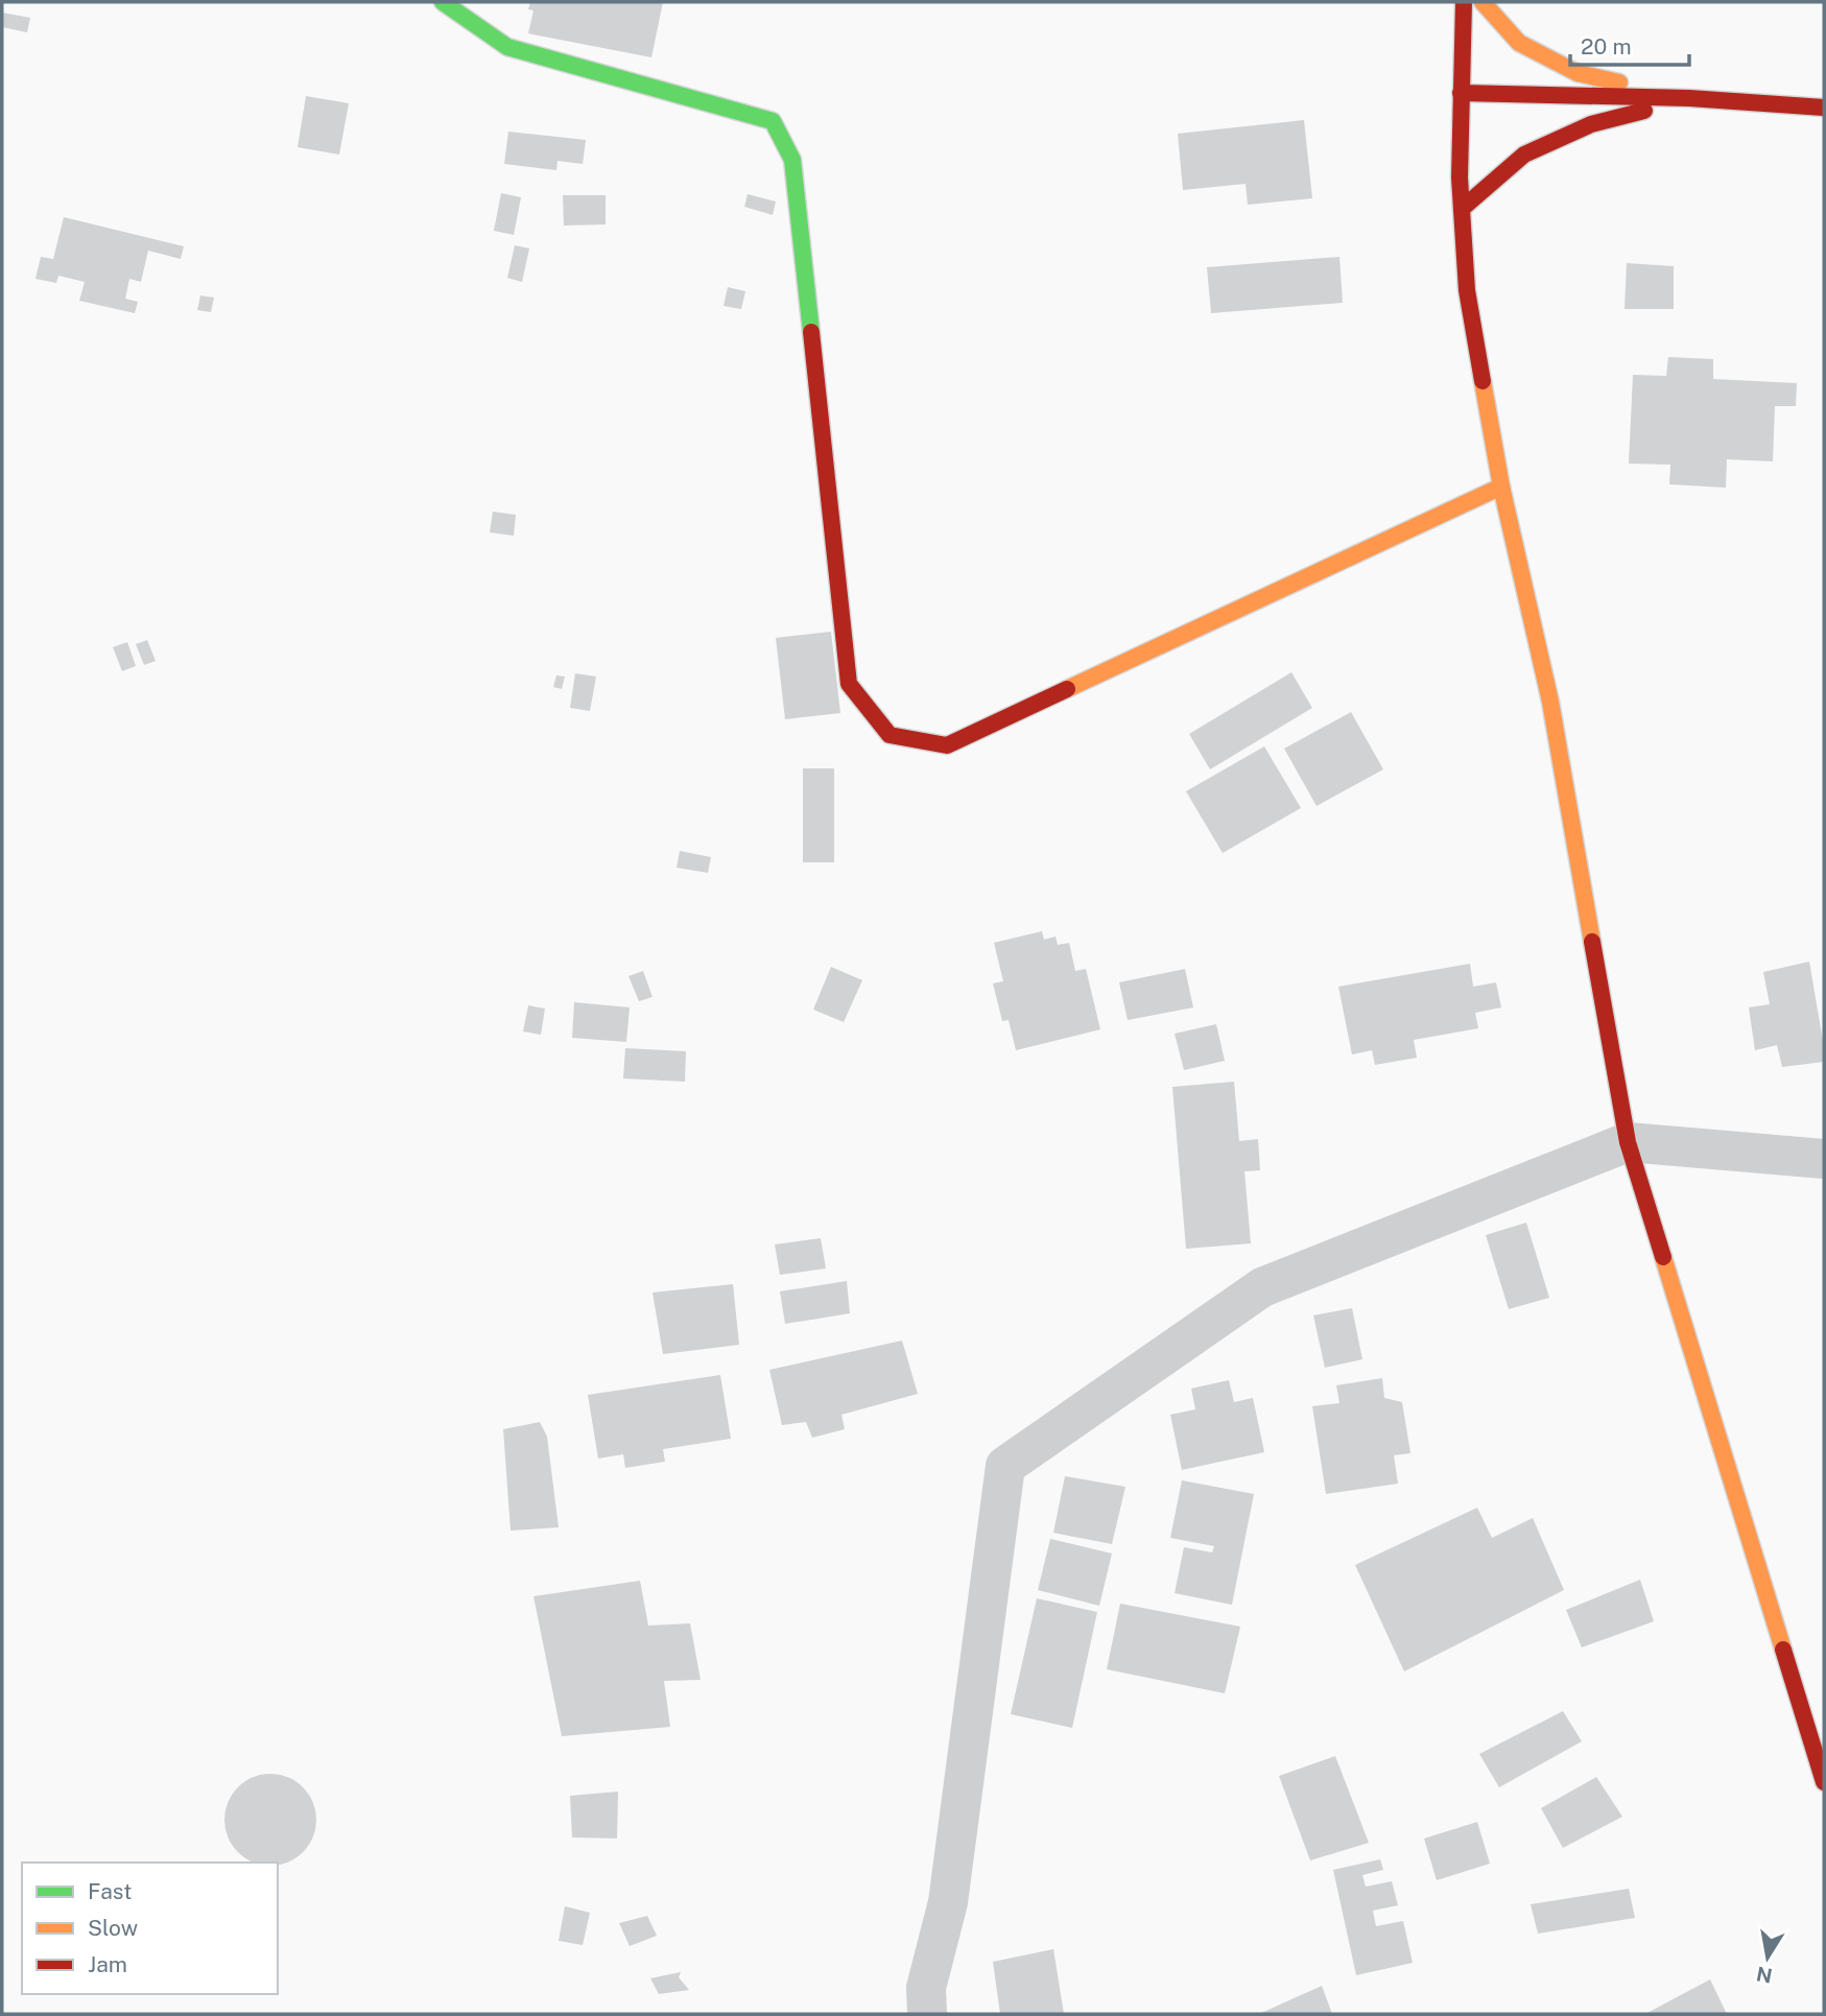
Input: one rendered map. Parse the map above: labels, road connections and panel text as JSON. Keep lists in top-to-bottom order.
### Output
{
  "legend": ["Fast", "Slow", "Jam"],
  "scale_bar": "20 m",
  "north": "bottom"
}
